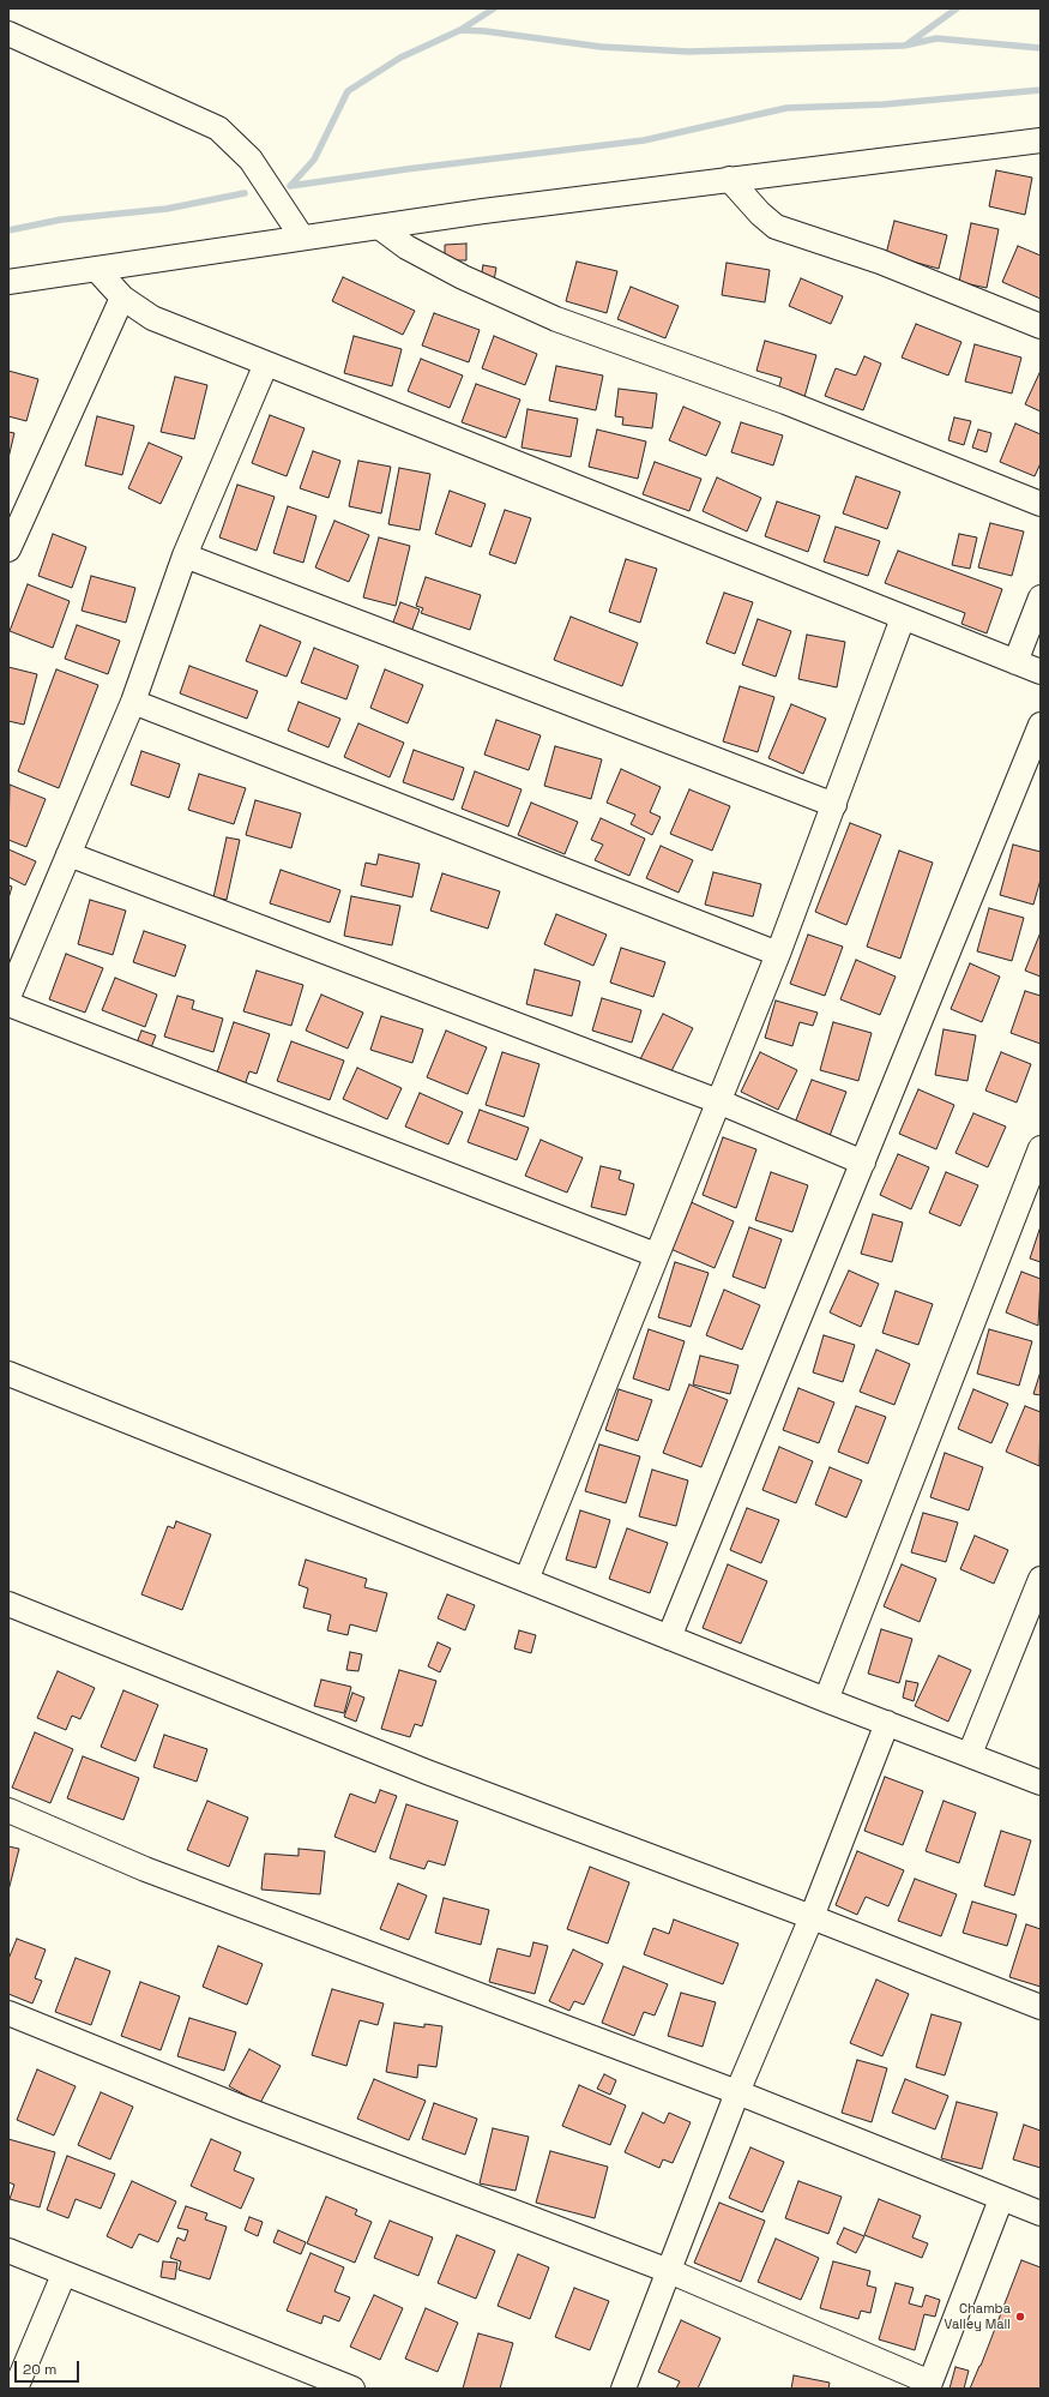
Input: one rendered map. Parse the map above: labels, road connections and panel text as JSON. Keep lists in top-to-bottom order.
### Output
{
  "places": ["Chamba Valley Mall"],
  "scale_bar": "20 m"
}
